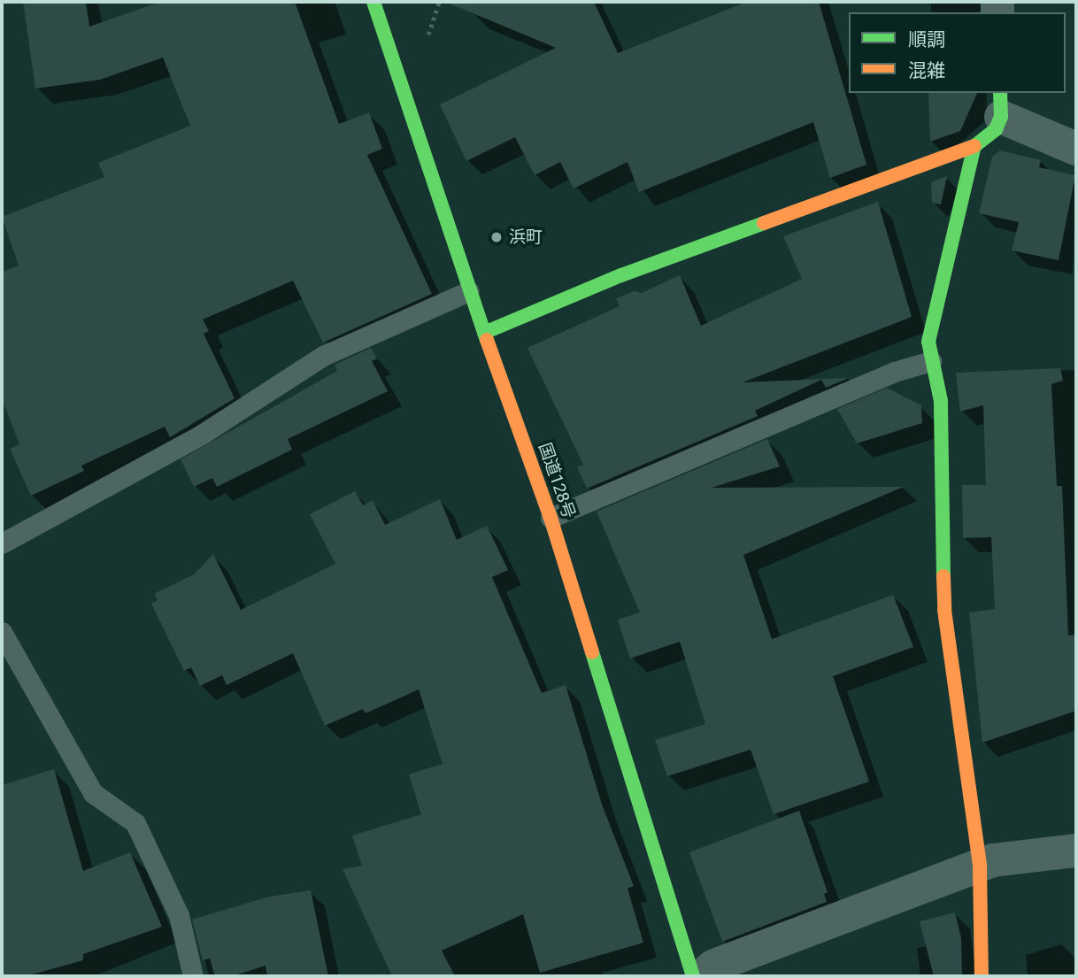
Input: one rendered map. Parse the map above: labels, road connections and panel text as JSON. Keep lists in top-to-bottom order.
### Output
{
  "streets": {
    "main road": ["国道128号"]
  },
  "places": ["浜町"],
  "legend": ["順調", "混雑"]
}
